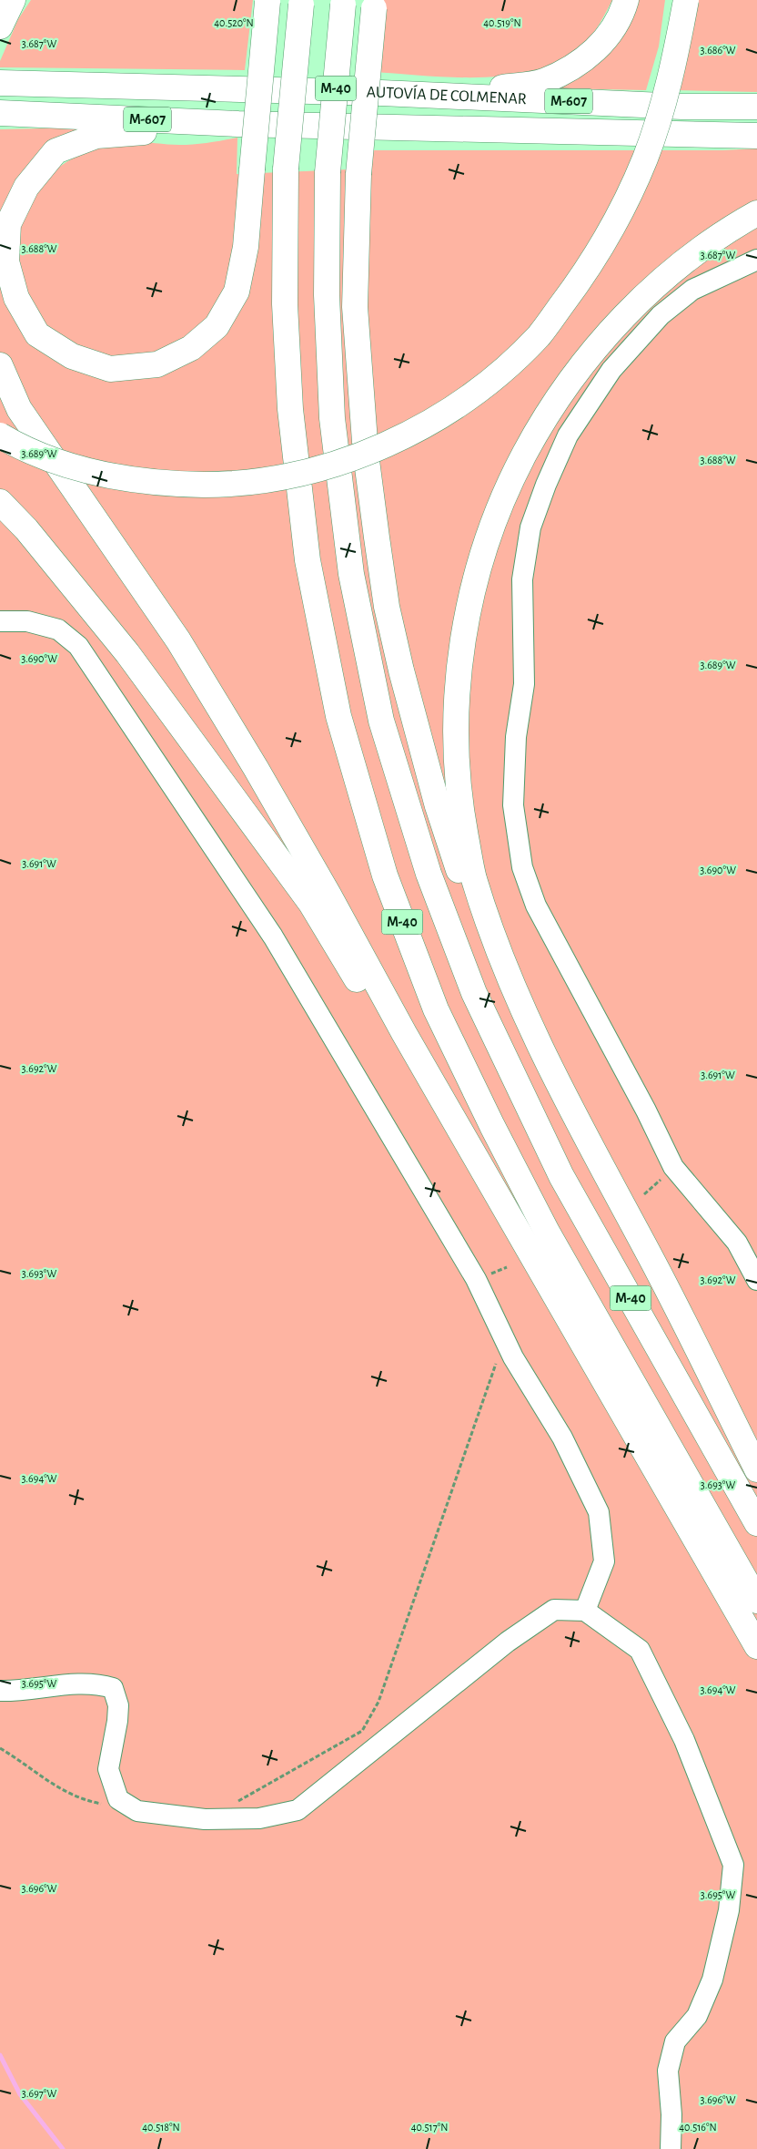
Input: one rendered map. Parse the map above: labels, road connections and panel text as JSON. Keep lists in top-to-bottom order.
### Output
{
  "streets": {
    "highway": ["M-40", "AUTOVÍA DE COLMENAR", "M-607"]
  },
  "coordinates": [
    "40.520°N",
    "40.519°N",
    "3.687°W",
    "3.686°W",
    "3.688°W",
    "3.689°W",
    "3.690°W",
    "3.691°W",
    "3.692°W",
    "3.693°W",
    "3.694°W",
    "3.695°W",
    "3.696°W",
    "3.697°W",
    "40.518°N",
    "40.517°N",
    "40.516°N"
  ]
}
